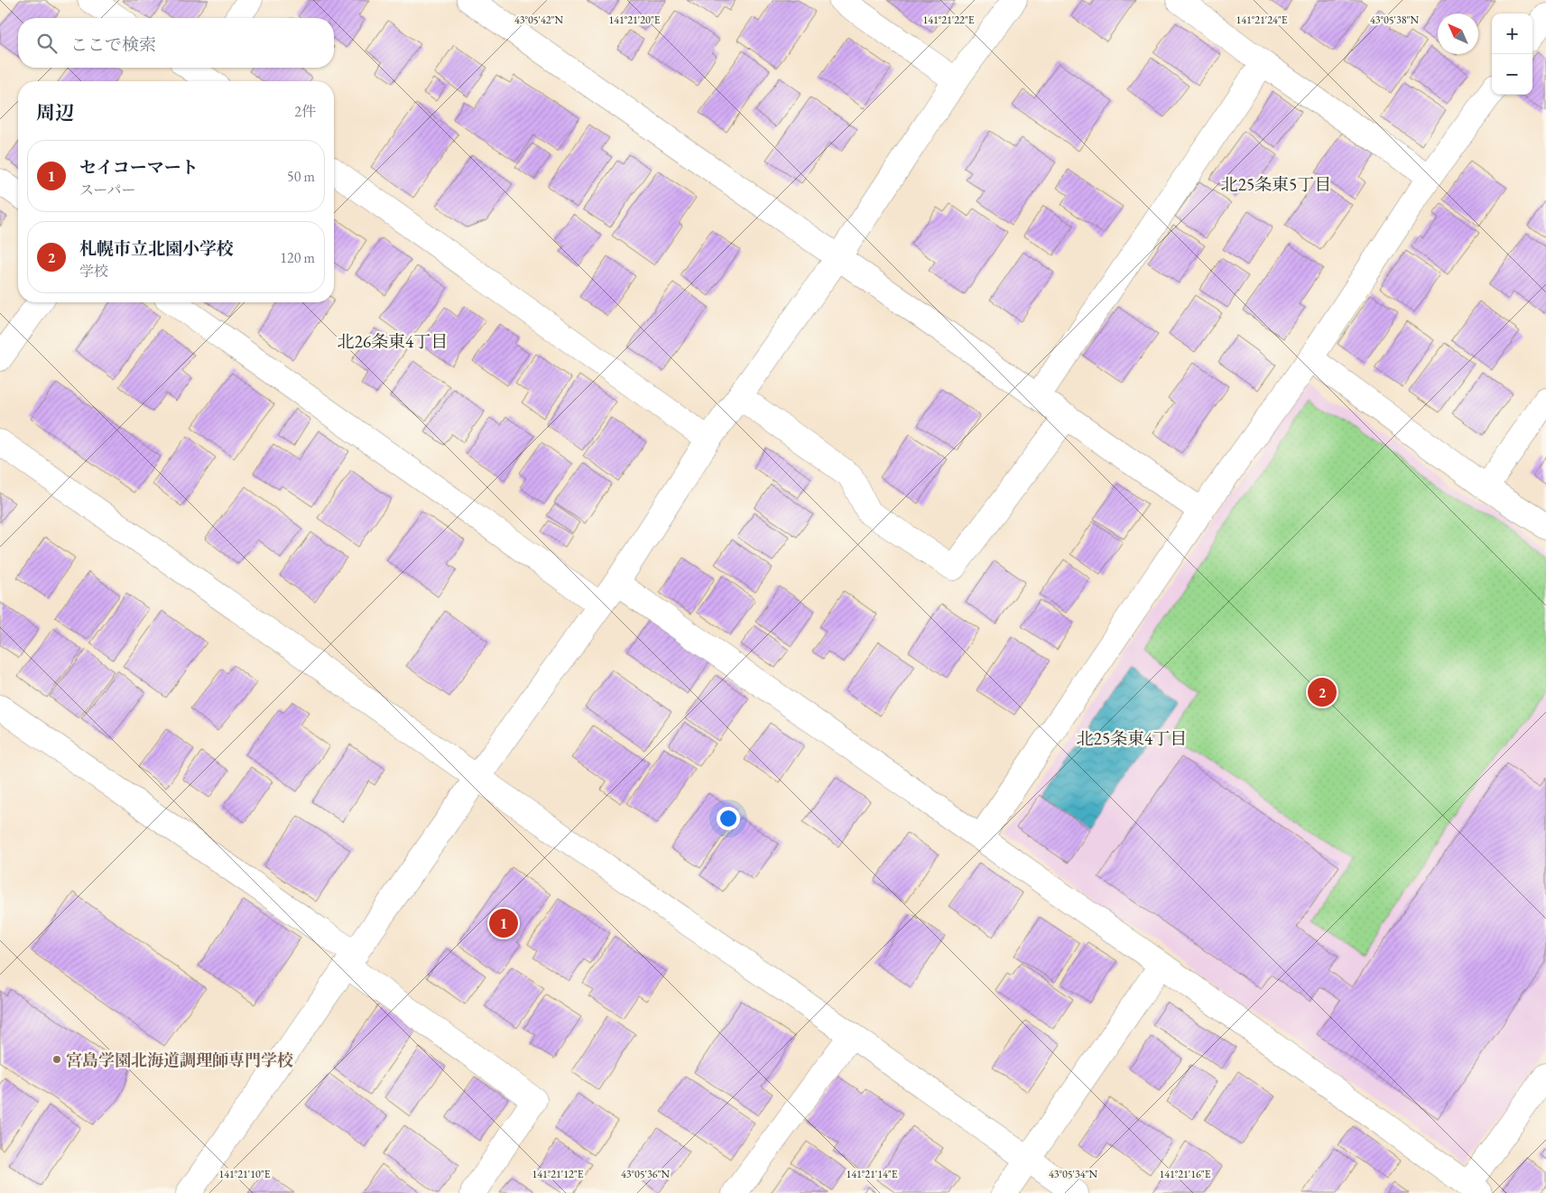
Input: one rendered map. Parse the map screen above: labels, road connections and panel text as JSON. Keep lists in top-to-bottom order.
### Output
{
  "districts": ["北25条東5丁目", "北26条東4丁目", "北25条東4丁目"],
  "places": ["宮島学園北海道調理師専門学校"],
  "north": "top left",
  "page": {
    "map_buttons": ["+", "−"],
    "search": "ここで検索",
    "heading": ["周辺", "2件"],
    "list": [
      {
        "mark": "1",
        "name": "セイコーマート",
        "note": "スーパー",
        "value": "50 m"
      },
      {
        "mark": "2",
        "name": "札幌市立北園小学校",
        "note": "学校",
        "value": "120 m"
      }
    ],
    "pins": ["2", "1"]
  },
  "coordinates": [
    "141°21'20\"E",
    "141°21'22\"E",
    "141°21'24\"E",
    "43°05'42\"N",
    "43°05'38\"N",
    "141°21'10\"E",
    "141°21'12\"E",
    "43°05'36\"N",
    "141°21'14\"E",
    "43°05'34\"N",
    "141°21'16\"E"
  ]
}
